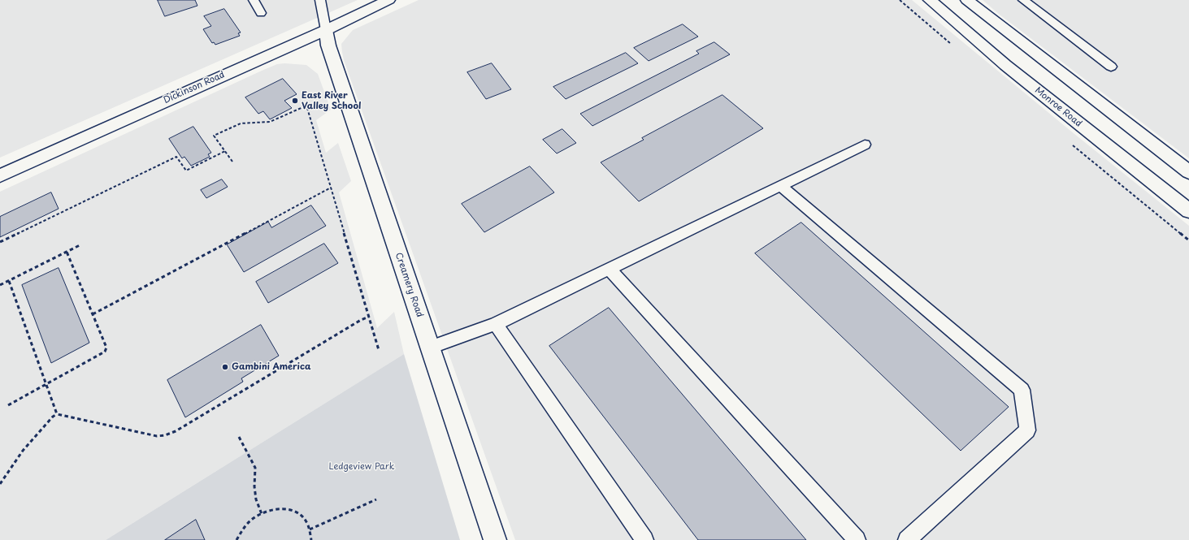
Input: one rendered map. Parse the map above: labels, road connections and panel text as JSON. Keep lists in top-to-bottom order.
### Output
{
  "streets": {
    "street": ["Dickinson Road", "Monroe Road", "Creamery Road"]
  },
  "crossings": [
    ["Dickinson Road", "Creamery Road"]
  ],
  "parks": ["Ledgeview Park"],
  "places": ["East River Valley School", "Gambini America"]
}
